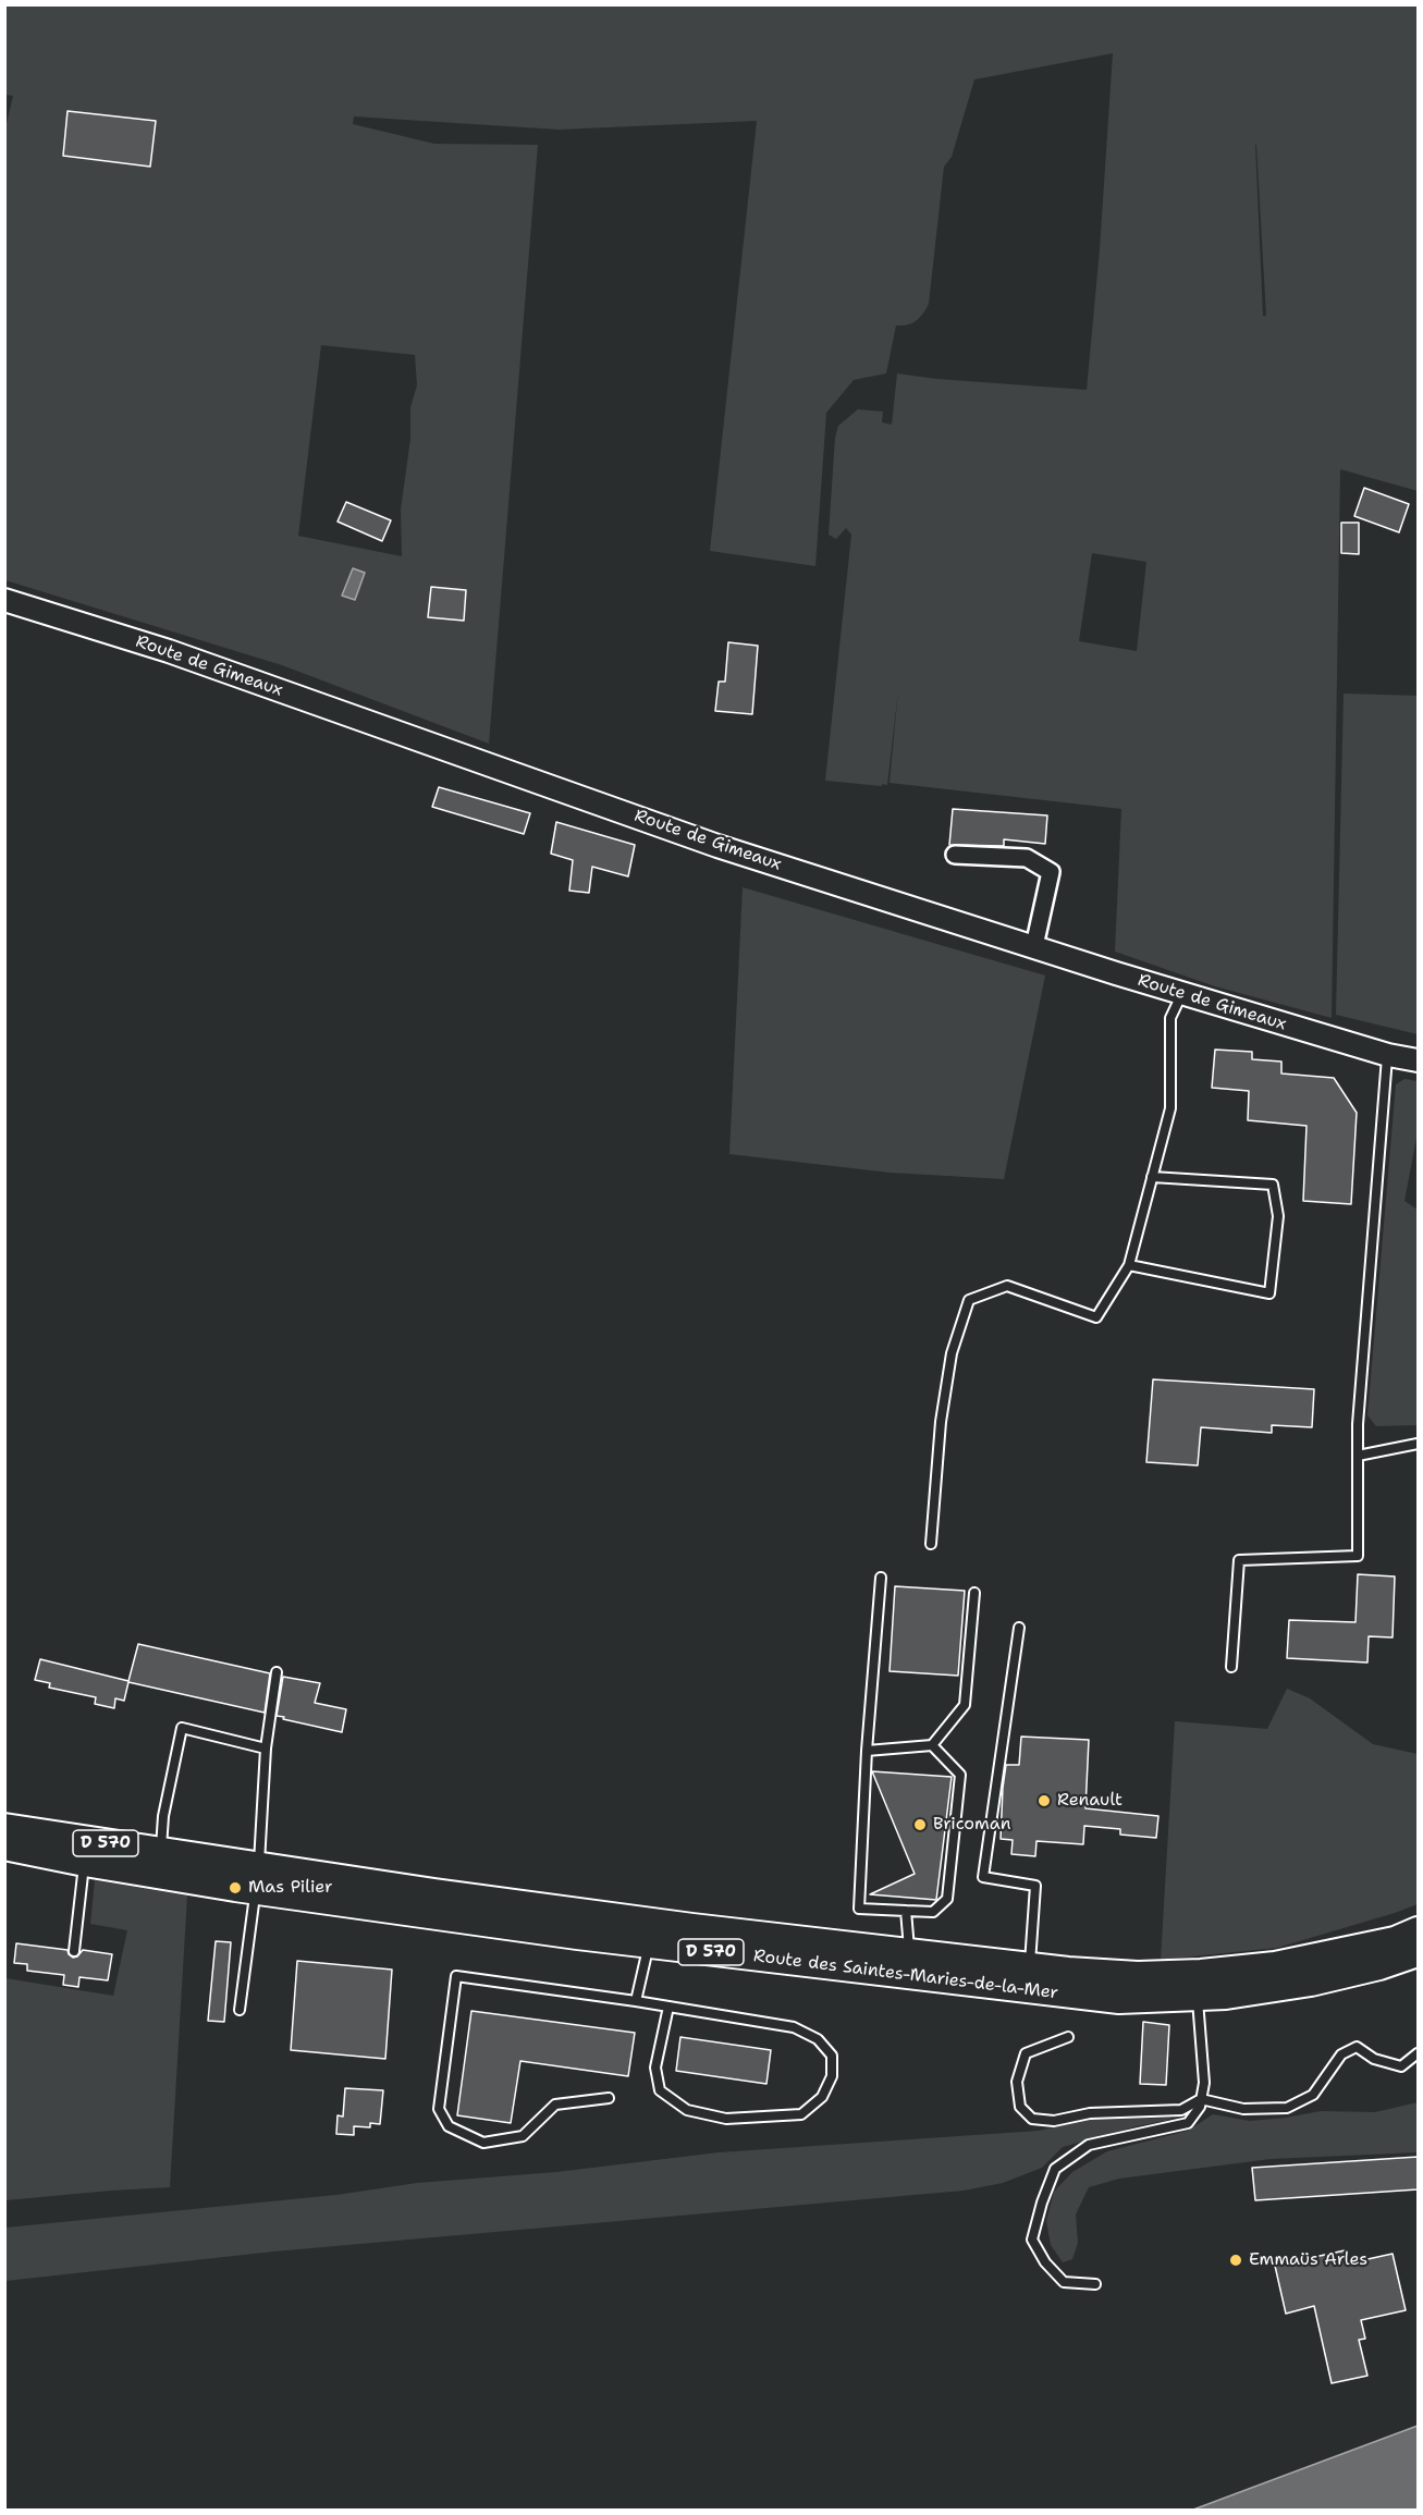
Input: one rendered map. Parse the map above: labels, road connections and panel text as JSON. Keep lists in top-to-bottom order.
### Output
{
  "streets": {
    "main road": ["D 570", "Route des Saintes-Maries-de-la-Mer"],
    "street": ["Route de Gimeaux"]
  },
  "places": [
    "Renault",
    "Bricoman",
    "Mas Pilier",
    "Emmaüs Arles"
  ]
}
